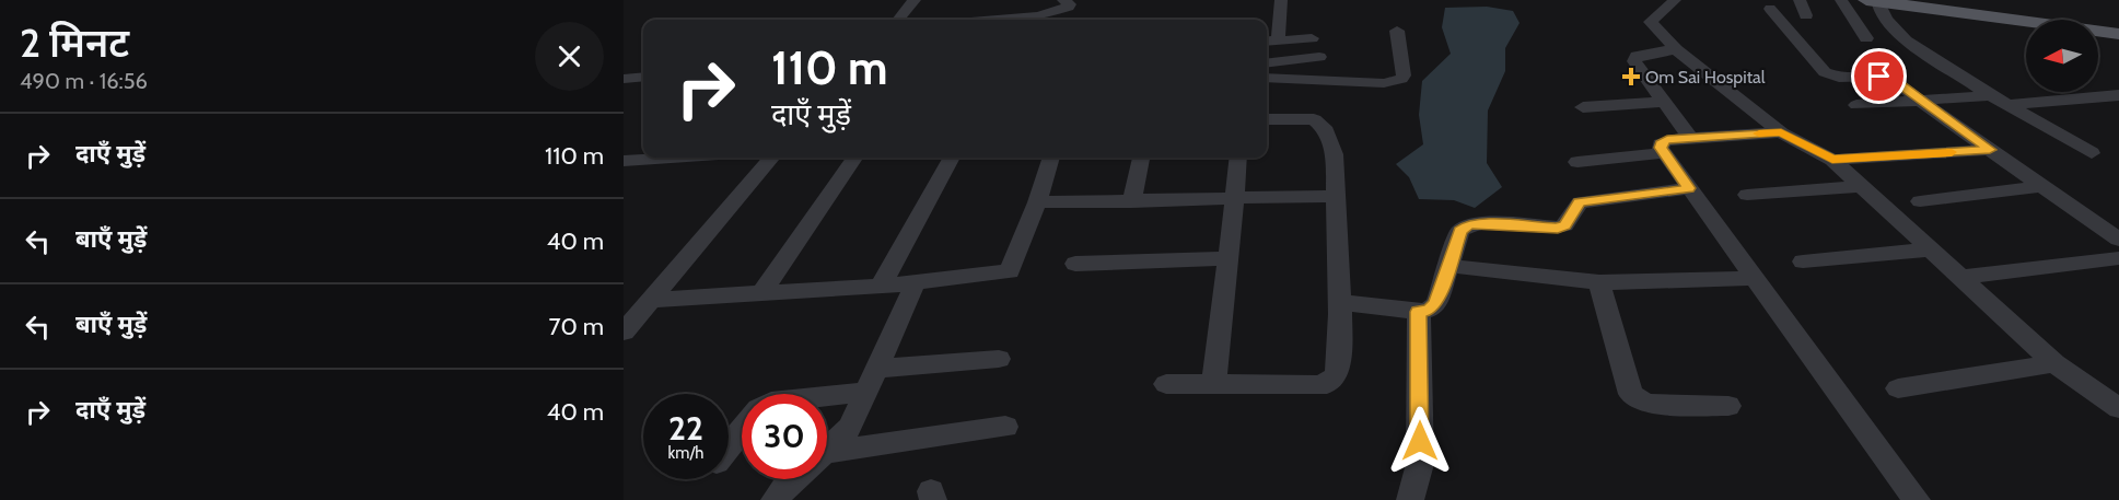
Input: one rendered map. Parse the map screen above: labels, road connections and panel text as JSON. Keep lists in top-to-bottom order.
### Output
{
  "places": {
    "health": ["Om Sai Hospital"]
  },
  "north": "left",
  "page": {
    "heading": ["2 मिनट", "490 m · 16:56"],
    "turn": ["110 m", "दाएँ मुड़ें"],
    "list": [
      {
        "name": "दाएँ मुड़ें",
        "value": "110 m"
      },
      {
        "name": "बाएँ मुड़ें",
        "value": "40 m"
      },
      {
        "name": "बाएँ मुड़ें",
        "value": "70 m"
      },
      {
        "name": "दाएँ मुड़ें",
        "value": "40 m"
      }
    ],
    "speed": "22 km/h",
    "limit": "30"
  }
}
